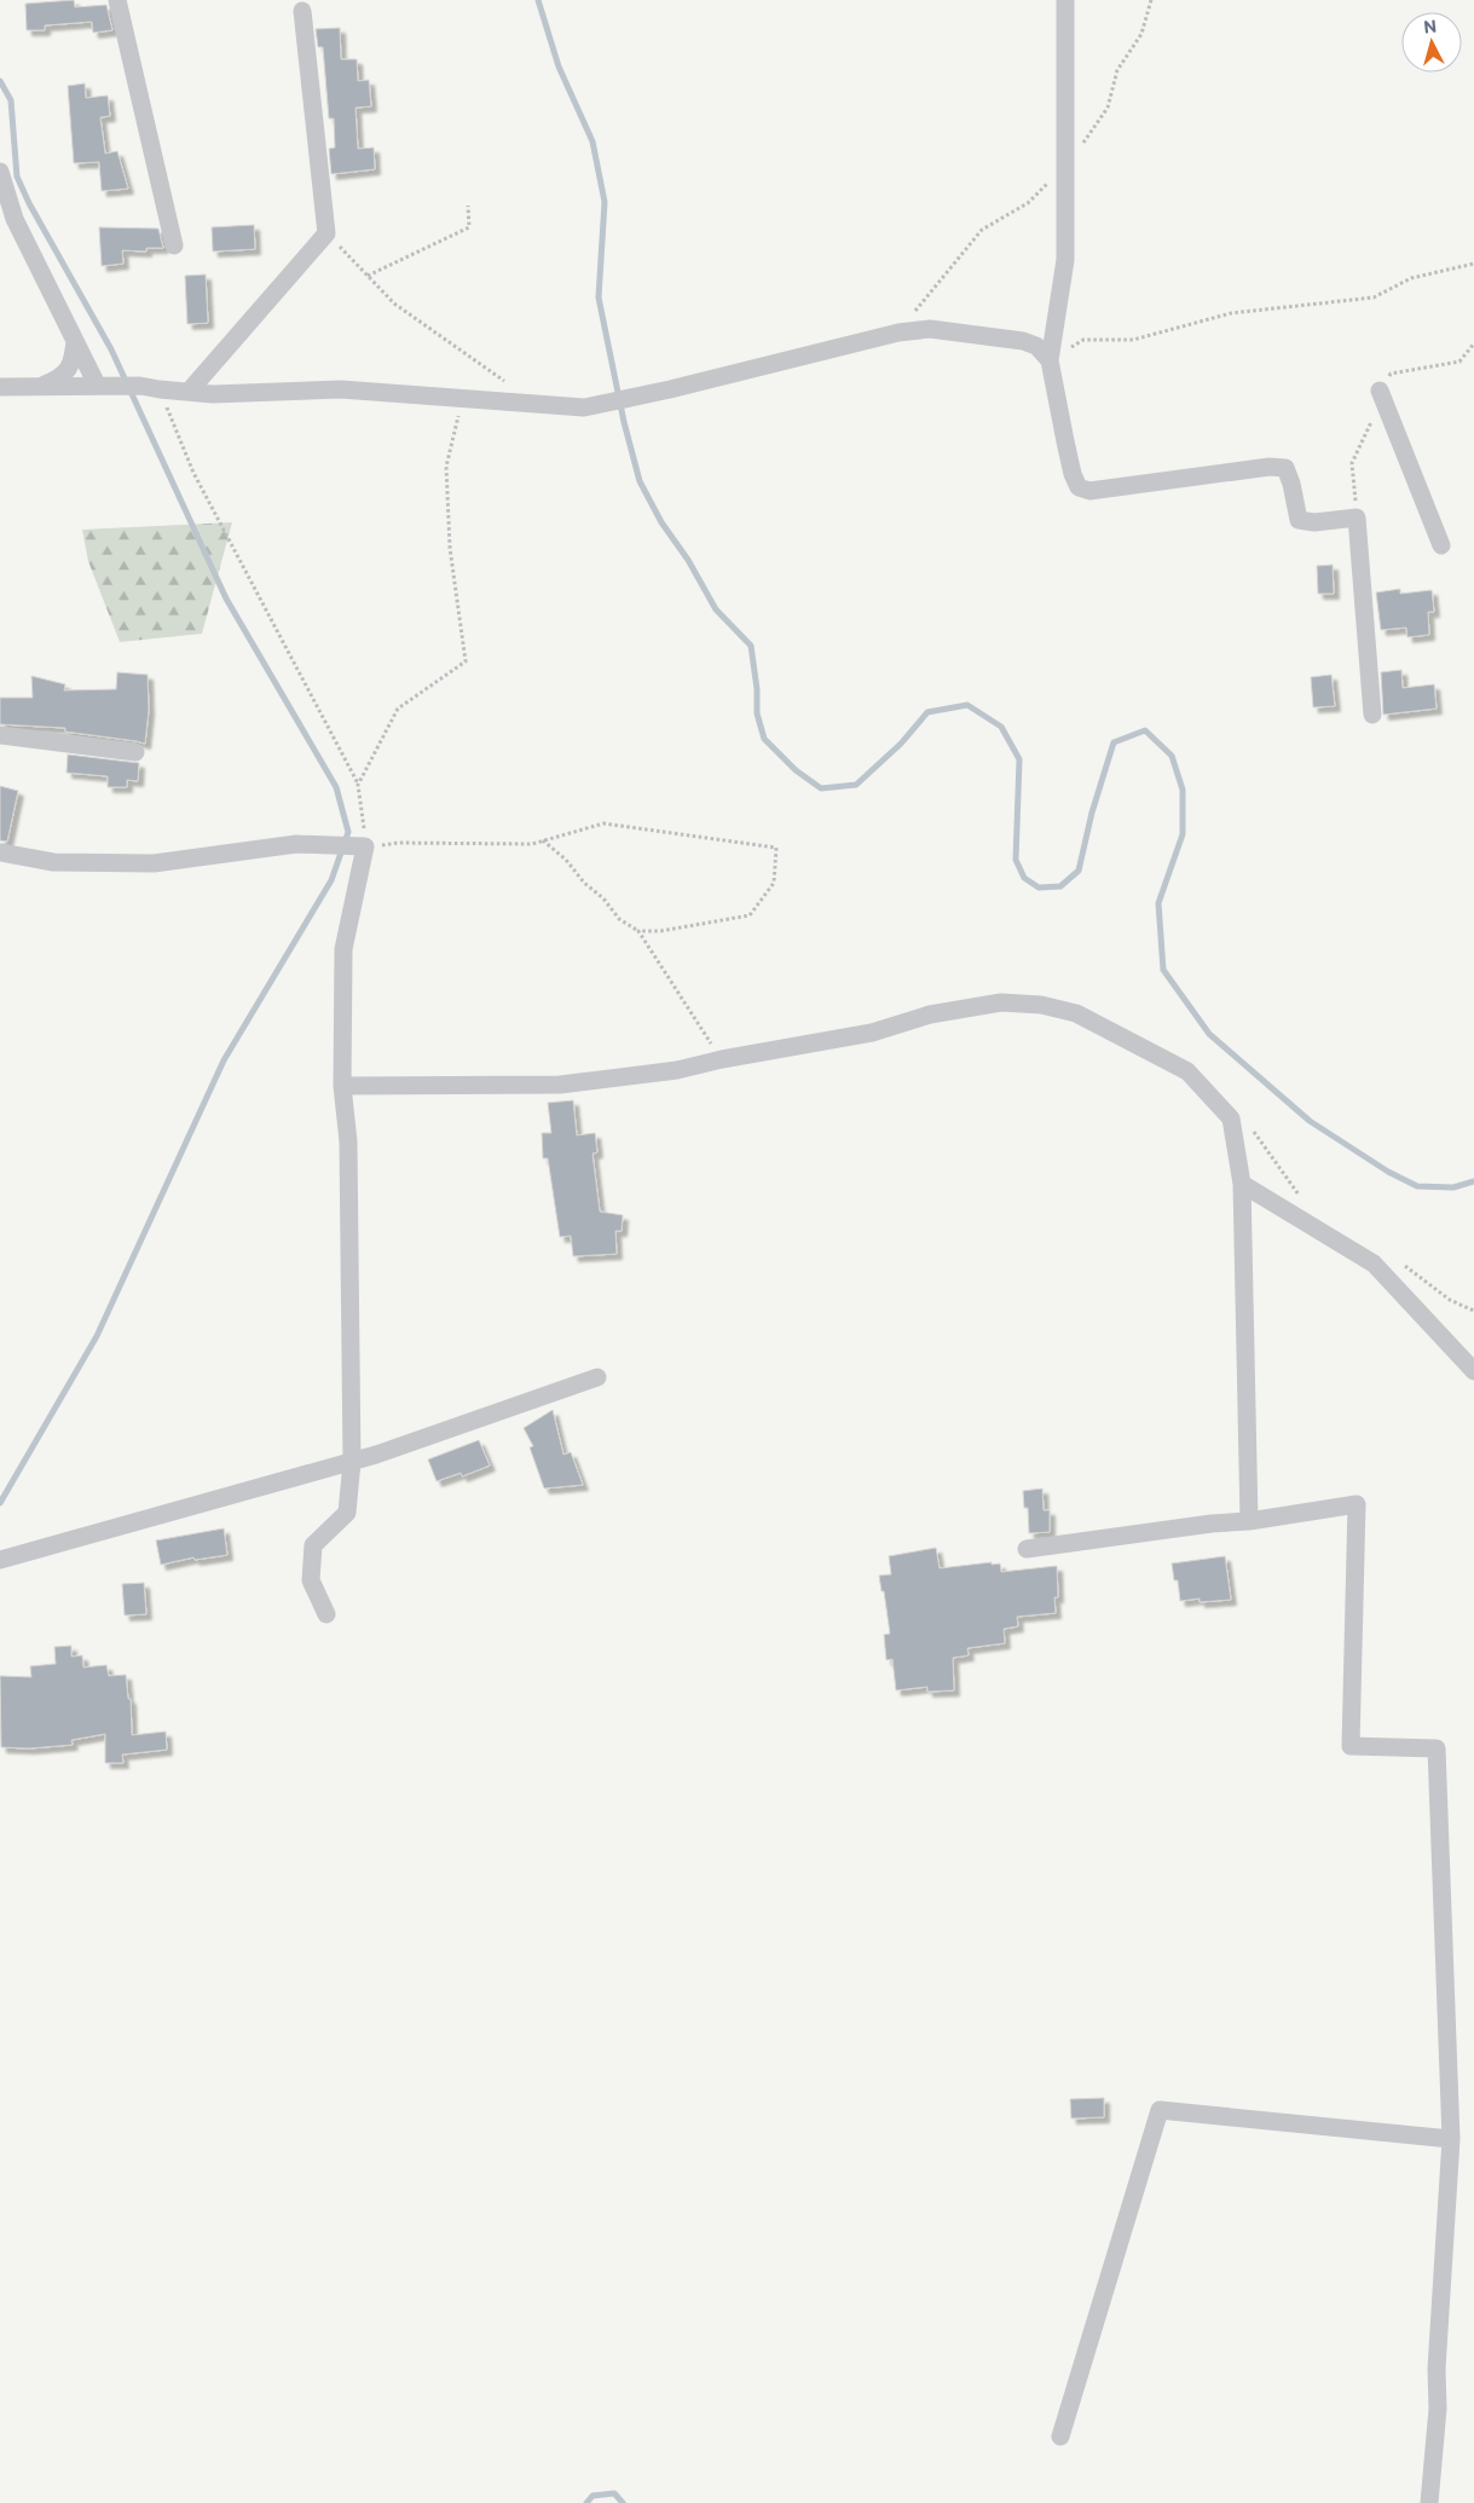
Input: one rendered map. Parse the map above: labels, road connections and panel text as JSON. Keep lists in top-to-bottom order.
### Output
{
  "north": "top"
}
